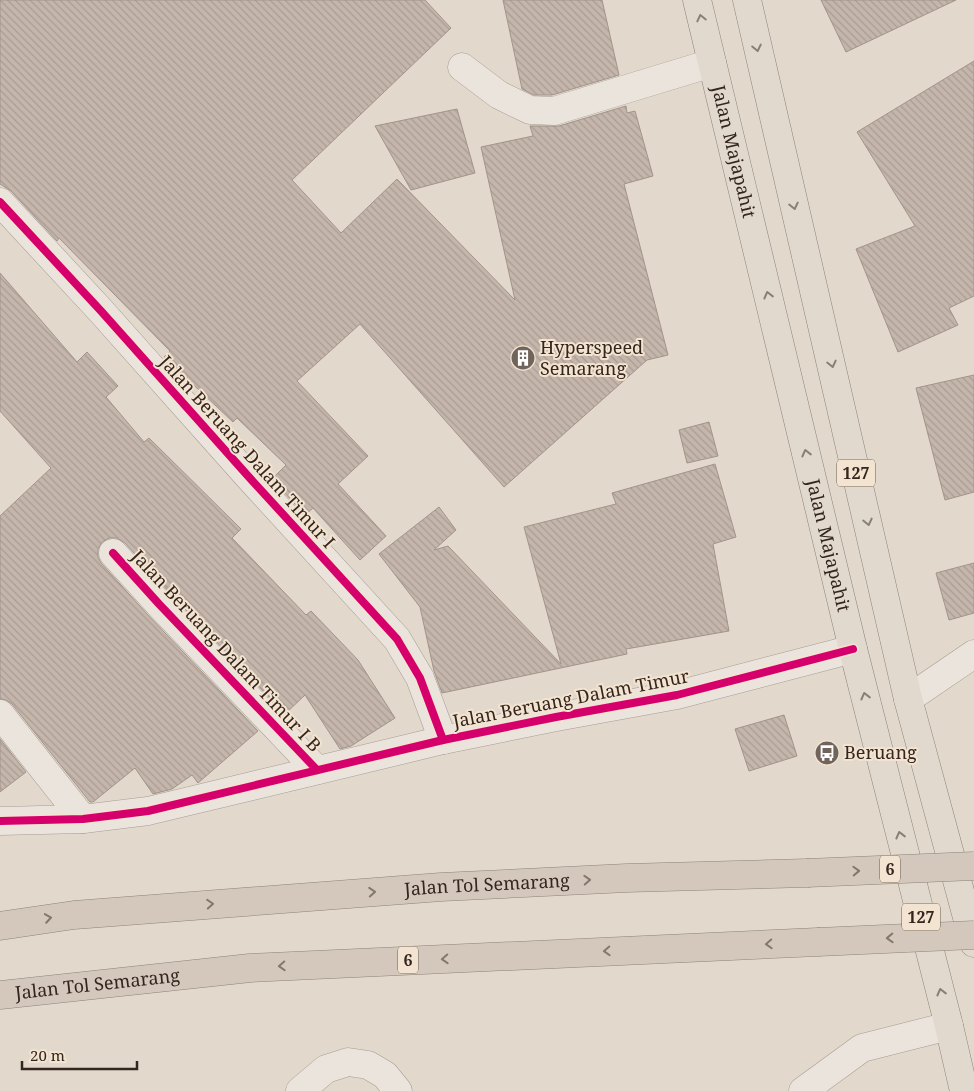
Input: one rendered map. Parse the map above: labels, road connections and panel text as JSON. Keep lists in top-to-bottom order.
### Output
{
  "streets": {
    "highway": ["6", "Jalan Tol Semarang"],
    "main road": ["Jalan Majapahit", "127"],
    "street": ["Jalan Beruang Dalam Timur I", "Jalan Beruang Dalam Timur I B", "Jalan Beruang Dalam Timur"]
  },
  "crossings": [
    ["Jalan Majapahit", "Jalan Beruang Dalam Timur"],
    ["Jalan Beruang Dalam Timur I", "Jalan Beruang Dalam Timur"],
    ["Jalan Beruang Dalam Timur I B", "Jalan Beruang Dalam Timur"]
  ],
  "places": {
    "building": ["Hyperspeed Semarang"],
    "bus stop": ["Beruang"]
  },
  "scale_bar": "20 m"
}
